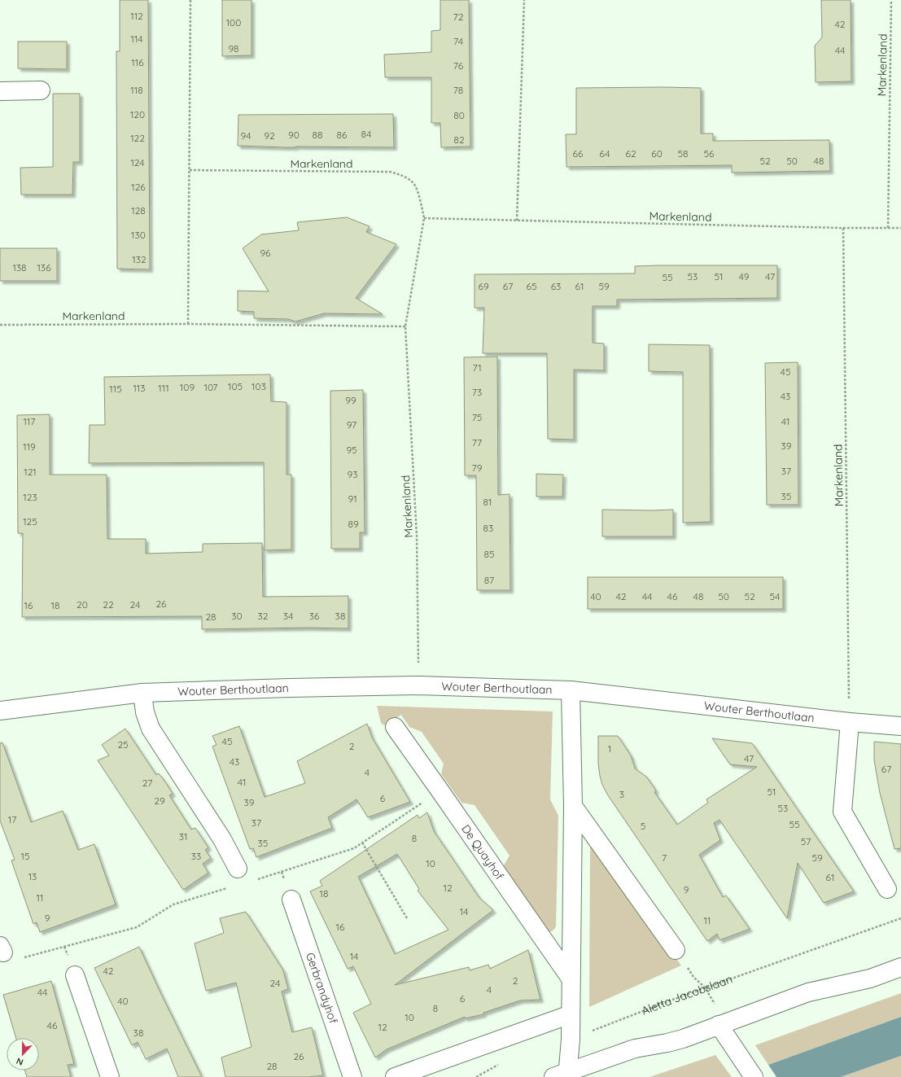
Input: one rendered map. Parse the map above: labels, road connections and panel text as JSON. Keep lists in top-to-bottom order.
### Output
{
  "streets": {
    "street": ["Wouter Berthoutlaan", "De Quayhof", "Gerbrandyhof"],
    "path": ["Markenland", "Aletta Jacobslaan"]
  },
  "crossings": [
    ["Markenland", "Wouter Berthoutlaan"]
  ],
  "house_numbers": [
    "112",
    "72",
    "100",
    "42",
    "114",
    "74",
    "98",
    "44",
    "116",
    "76",
    "118",
    "78",
    "120",
    "80",
    "84",
    "90",
    "88",
    "86",
    "94",
    "92",
    "122",
    "82",
    "66",
    "64",
    "62",
    "60",
    "58",
    "56",
    "52",
    "50",
    "48",
    "124",
    "126",
    "128",
    "130",
    "96",
    "132",
    "138",
    "136",
    "53",
    "51",
    "49",
    "47",
    "55",
    "69",
    "67",
    "65",
    "63",
    "61",
    "59",
    "71",
    "45",
    "105",
    "103",
    "109",
    "107",
    "113",
    "111",
    "115",
    "73",
    "43",
    "99",
    "75",
    "117",
    "41",
    "97",
    "77",
    "39",
    "119",
    "95",
    "79",
    "37",
    "121",
    "93",
    "35",
    "123",
    "91",
    "81",
    "125",
    "89",
    "83",
    "85",
    "87",
    "40",
    "42",
    "44",
    "46",
    "48",
    "50",
    "52",
    "54",
    "26",
    "20",
    "22",
    "24",
    "16",
    "18",
    "30",
    "32",
    "34",
    "36",
    "38",
    "28",
    "45",
    "25",
    "2",
    "1",
    "47",
    "43",
    "67",
    "4",
    "41",
    "27",
    "51",
    "3",
    "6",
    "29",
    "39",
    "53",
    "17",
    "37",
    "55",
    "5",
    "31",
    "8",
    "57",
    "35",
    "15",
    "33",
    "7",
    "59",
    "10",
    "13",
    "61",
    "12",
    "9",
    "18",
    "11",
    "14",
    "9",
    "11",
    "16",
    "14",
    "42",
    "2",
    "24",
    "4",
    "44",
    "6",
    "40",
    "8",
    "10",
    "46",
    "12",
    "38",
    "26",
    "28"
  ],
  "north": "bottom"
}
